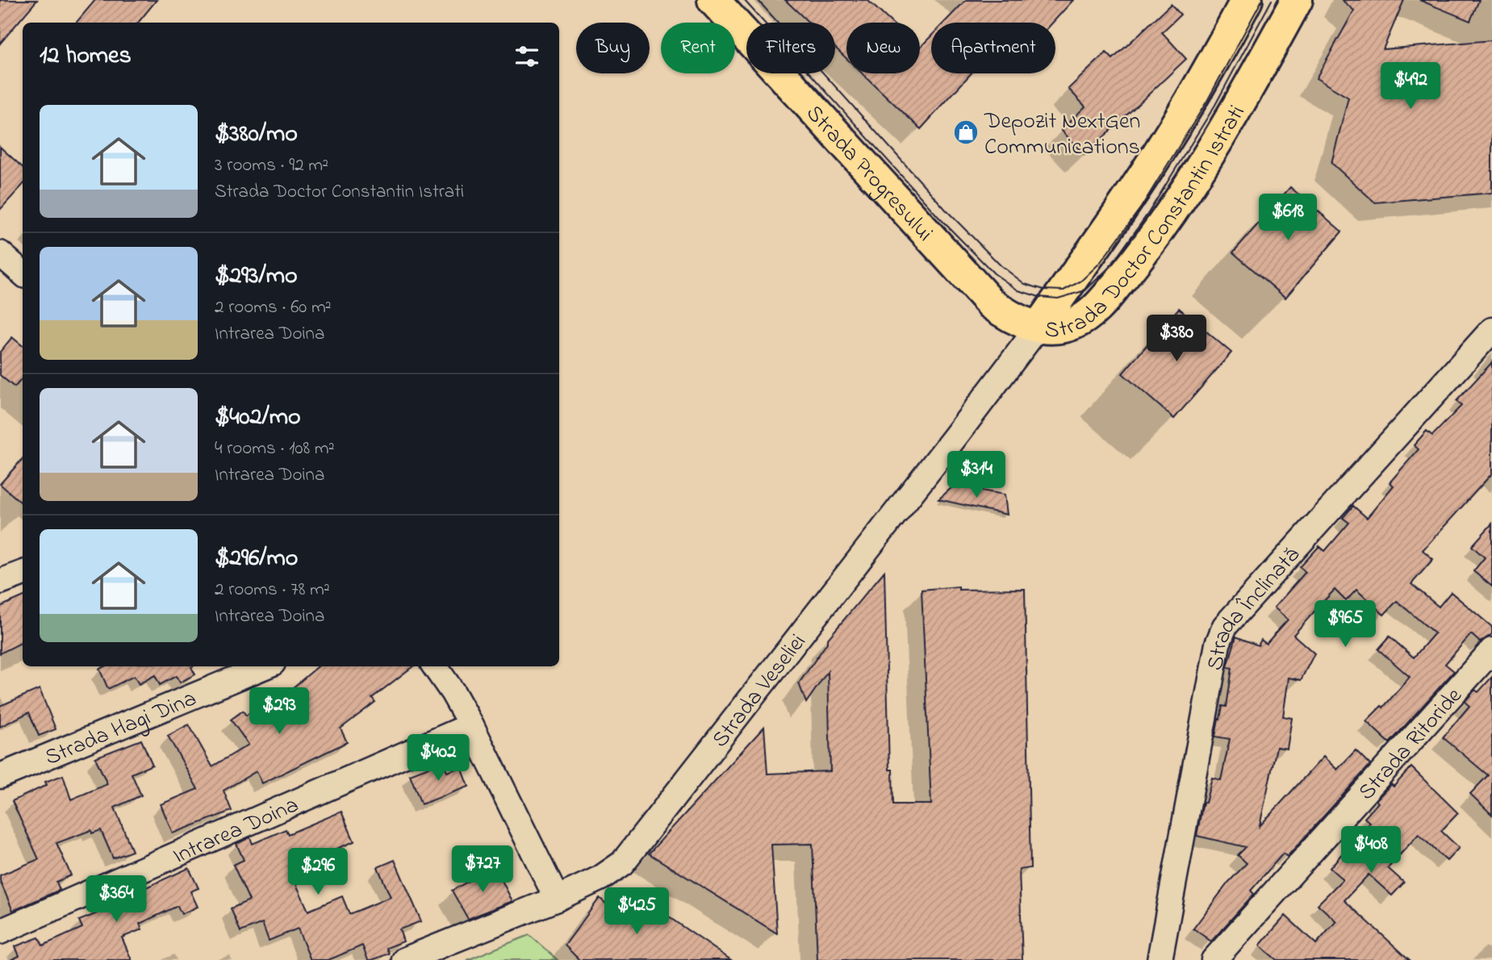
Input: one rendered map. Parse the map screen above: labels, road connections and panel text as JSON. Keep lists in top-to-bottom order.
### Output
{
  "streets": {
    "main road": ["Strada Progresului", "Strada Doctor Constantin Istrati"],
    "street": [
      "Strada Înclinată",
      "Strada Veseliei",
      "Strada Hagi Dina",
      "Strada Ritoride",
      "Intrarea Doina"
    ]
  },
  "crossings": [
    ["Strada Progresului", "Strada Doctor Constantin Istrati"],
    ["Strada Progresului", "Strada Veseliei"],
    ["Strada Doctor Constantin Istrati", "Strada Veseliei"]
  ],
  "places": {
    "shop": ["Depozit NextGen Communications"]
  },
  "page": {
    "chip": [
      "Buy",
      "Rent",
      "Filters",
      "New",
      "Apartment"
    ],
    "heading": "12 homes",
    "price": [
      "$492",
      "$618",
      "$380",
      "$314",
      "$965",
      "$293",
      "$402",
      "$408",
      "$727",
      "$296",
      "$364",
      "$425"
    ],
    "list": [
      {
        "name": "$380/mo",
        "note": "3 rooms · 92 m² · Strada Doctor Constantin Istrati"
      },
      {
        "name": "$293/mo",
        "note": "2 rooms · 60 m² · Intrarea Doina"
      },
      {
        "name": "$402/mo",
        "note": "4 rooms · 108 m² · Intrarea Doina"
      },
      {
        "name": "$296/mo",
        "note": "2 rooms · 78 m² · Intrarea Doina"
      }
    ]
  }
}
